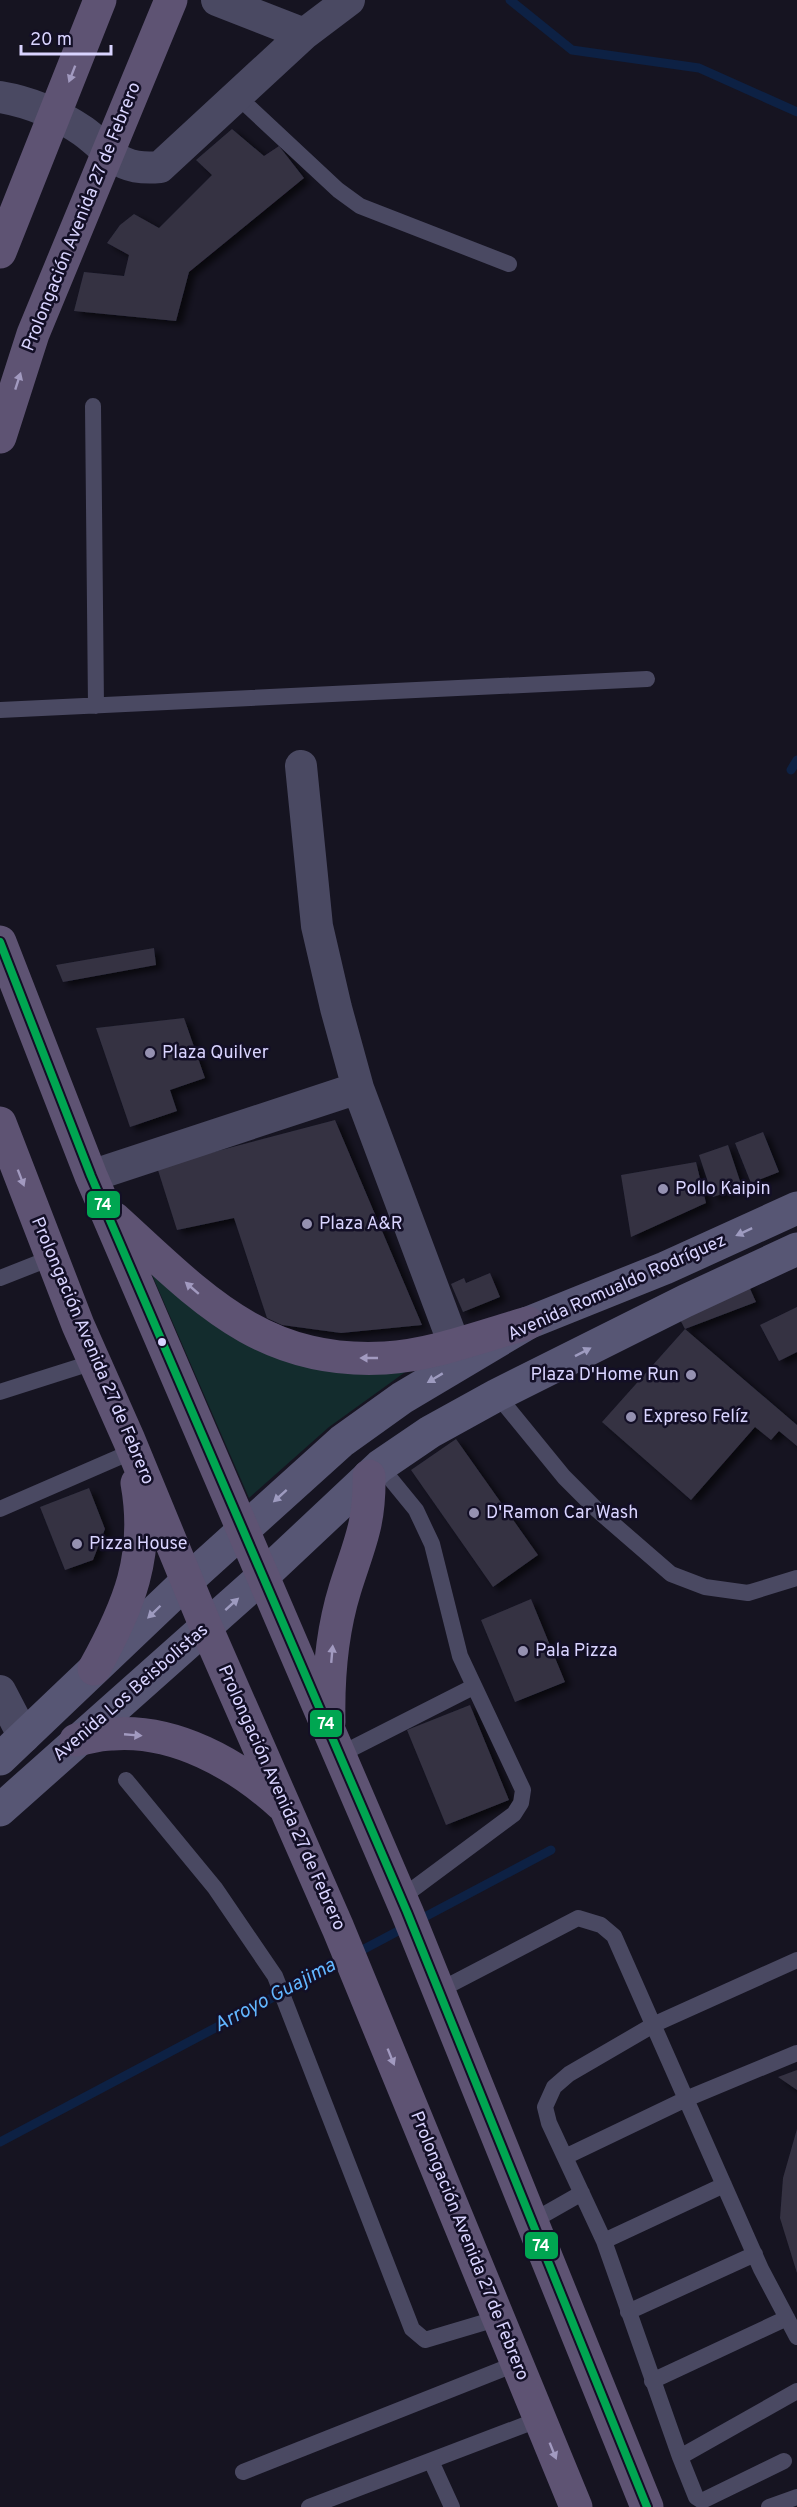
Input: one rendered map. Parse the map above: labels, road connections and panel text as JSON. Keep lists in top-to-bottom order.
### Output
{
  "streets": {
    "main road": ["Prolongación Avenida 27 de Febrero", "Avenida Romualdo Rodríguez", "Avenida Los Beisbolistas"]
  },
  "crossings": [
    ["Prolongación Avenida 27 de Febrero", "Avenida Los Beisbolistas"],
    ["Avenida Romualdo Rodríguez", "Avenida Los Beisbolistas"]
  ],
  "water": ["Arroyo Guajima"],
  "places": [
    "Plaza Quilver",
    "Pollo Kaipin",
    "Plaza A&R",
    "Plaza D'Home Run",
    "Expreso Felíz",
    "D'Ramon Car Wash",
    "Pizza House",
    "Pala Pizza"
  ],
  "lines": ["transit line 74"],
  "scale_bar": "20 m"
}
